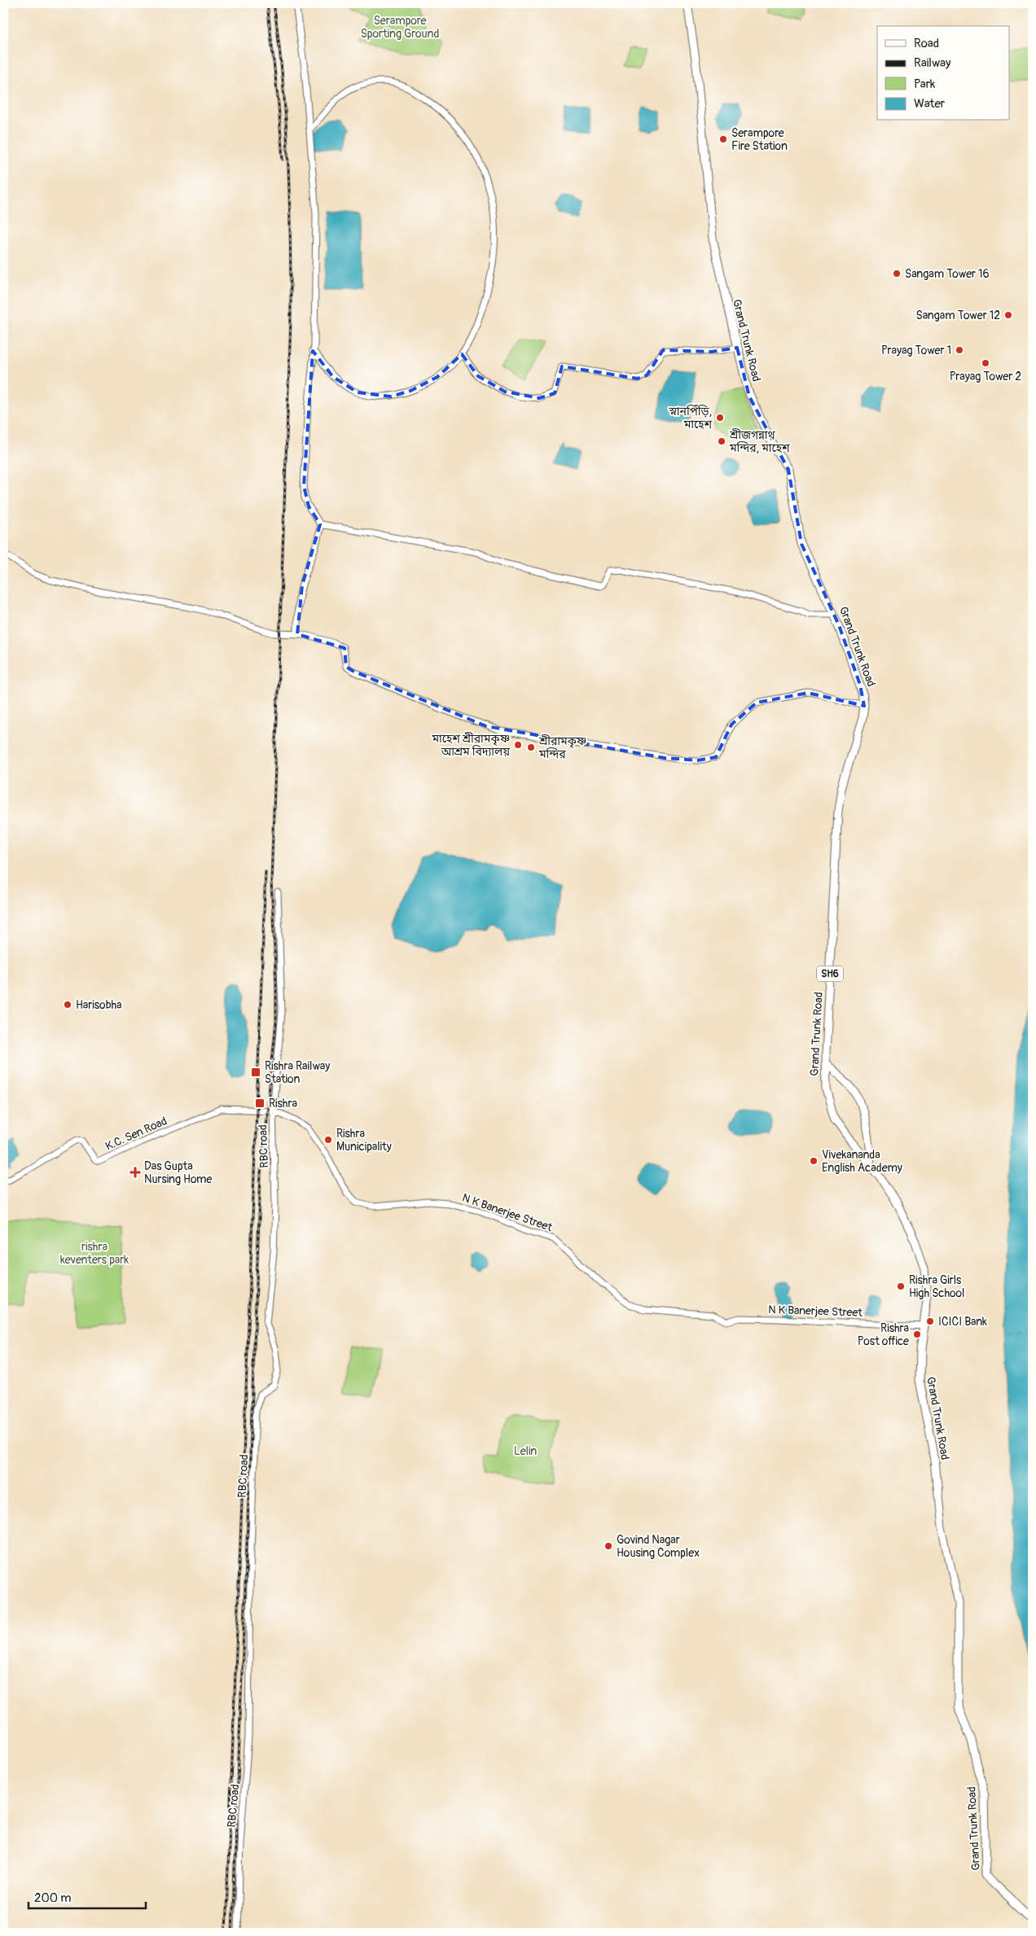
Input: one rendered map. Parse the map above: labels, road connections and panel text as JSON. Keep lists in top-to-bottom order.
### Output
{
  "streets": {
    "main road": ["Grand Trunk Road", "SH6"],
    "street": ["K.C. Sen Road", "RBC road", "N K Banerjee Street"]
  },
  "crossings": [
    ["Grand Trunk Road", "N K Banerjee Street"],
    ["K.C. Sen Road", "RBC road"],
    ["K.C. Sen Road", "N K Banerjee Street"],
    ["RBC road", "N K Banerjee Street"]
  ],
  "parks": ["Serampore Sporting Ground", "rishra keventers park", "Lelin"],
  "places": {
    "other": [
      "Serampore Fire Station",
      "Sangam Tower 16",
      "Sangam Tower 12",
      "Prayag Tower 1",
      "Prayag Tower 2",
      "স্নানপিঁড়ি, মাহেশ",
      "শ্রীজগন্নাথ মন্দির, মাহেশ",
      "মাহেশ শ্রীরামকৃষ্ণ আশ্রম বিদ্যালয়",
      "শ্রীরামকৃষ্ণ মন্দির",
      "Harisobha",
      "Rishra Municipality",
      "Vivekananda English Academy",
      "Rishra Girls High School",
      "ICICI Bank",
      "Rishra Post office",
      "Govind Nagar Housing Complex"
    ],
    "transit": ["Rishra Railway Station", "Rishra"],
    "health": ["Das Gupta Nursing Home"]
  },
  "legend": [
    "Road",
    "Railway",
    "Park",
    "Water"
  ],
  "scale_bar": "200 m"
}
